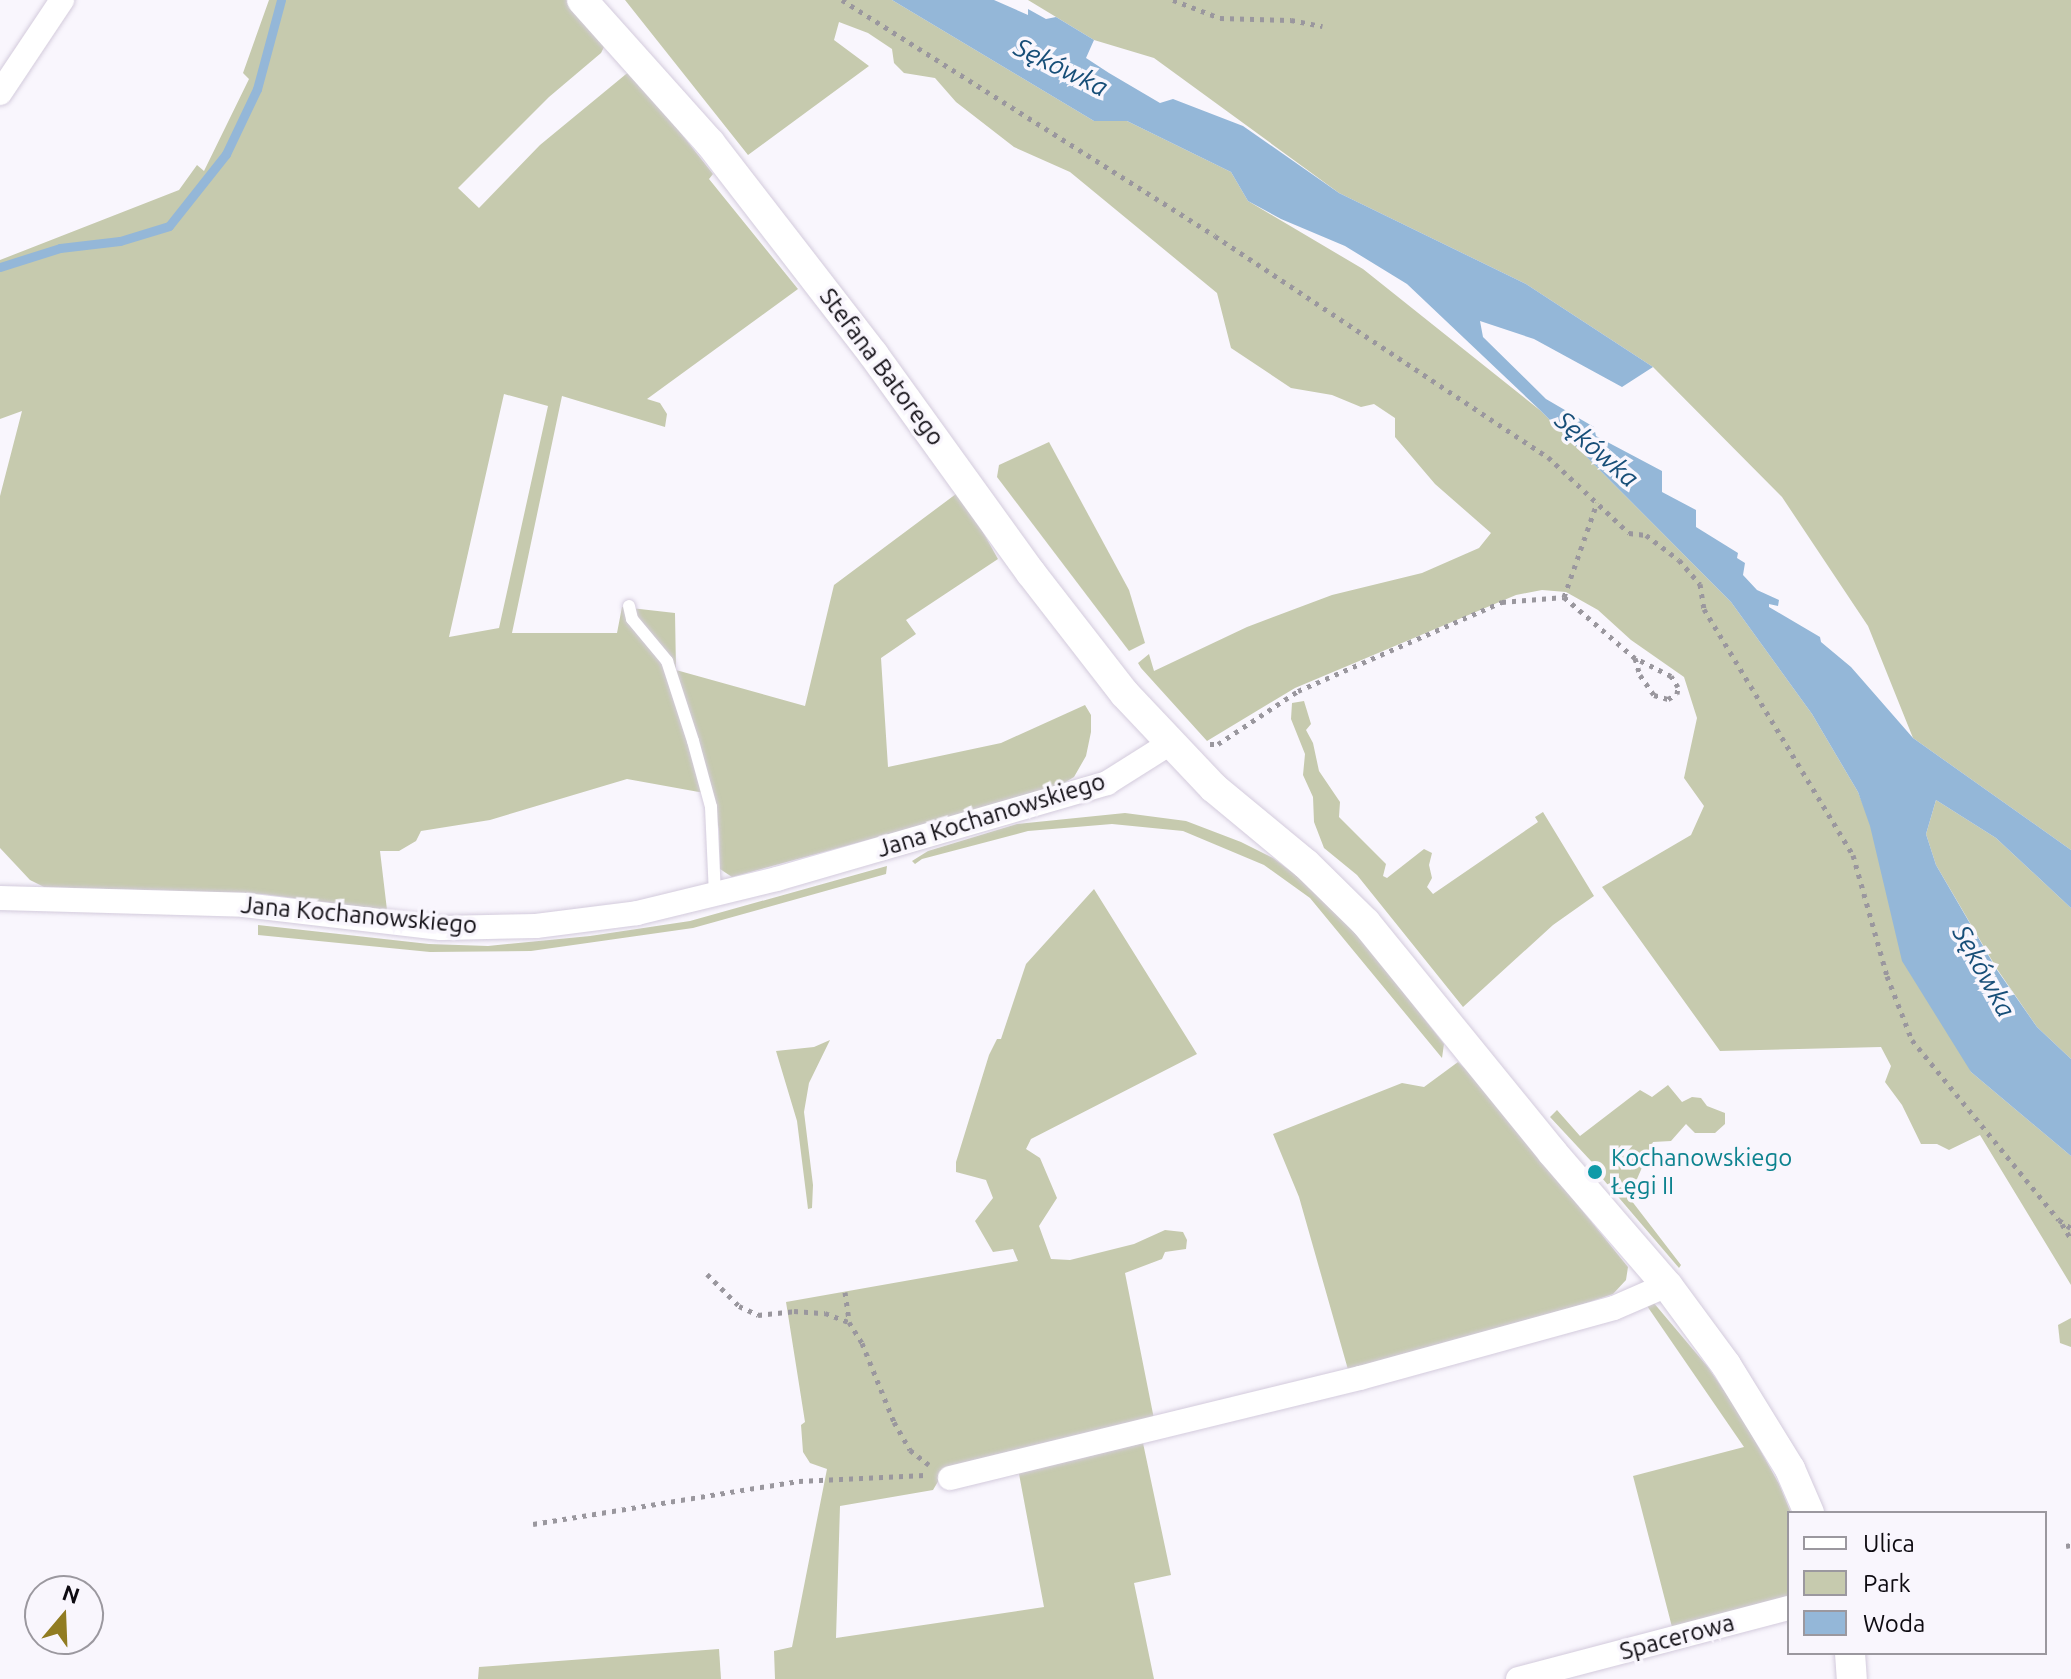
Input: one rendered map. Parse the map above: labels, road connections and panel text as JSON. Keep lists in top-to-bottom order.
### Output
{
  "streets": {
    "street": ["Stefana Batorego", "Jana Kochanowskiego", "Spacerowa"]
  },
  "crossings": [
    ["Stefana Batorego", "Jana Kochanowskiego"]
  ],
  "water": ["Sękówka"],
  "places": ["Kochanowskiego Łęgi II"],
  "legend": ["Ulica", "Park", "Woda"],
  "north": "top"
}
